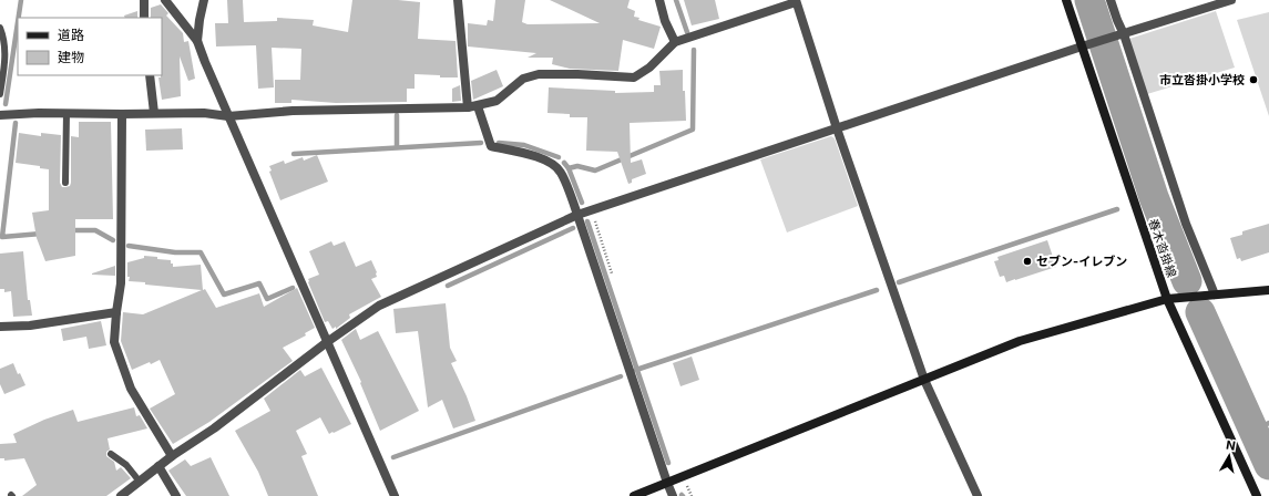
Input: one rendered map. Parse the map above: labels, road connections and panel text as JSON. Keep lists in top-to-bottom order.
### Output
{
  "streets": {
    "street": ["春木沓掛線"]
  },
  "places": ["市立沓掛小学校", "セブン-イレブン"],
  "legend": ["道路", "建物"],
  "north": "top"
}
